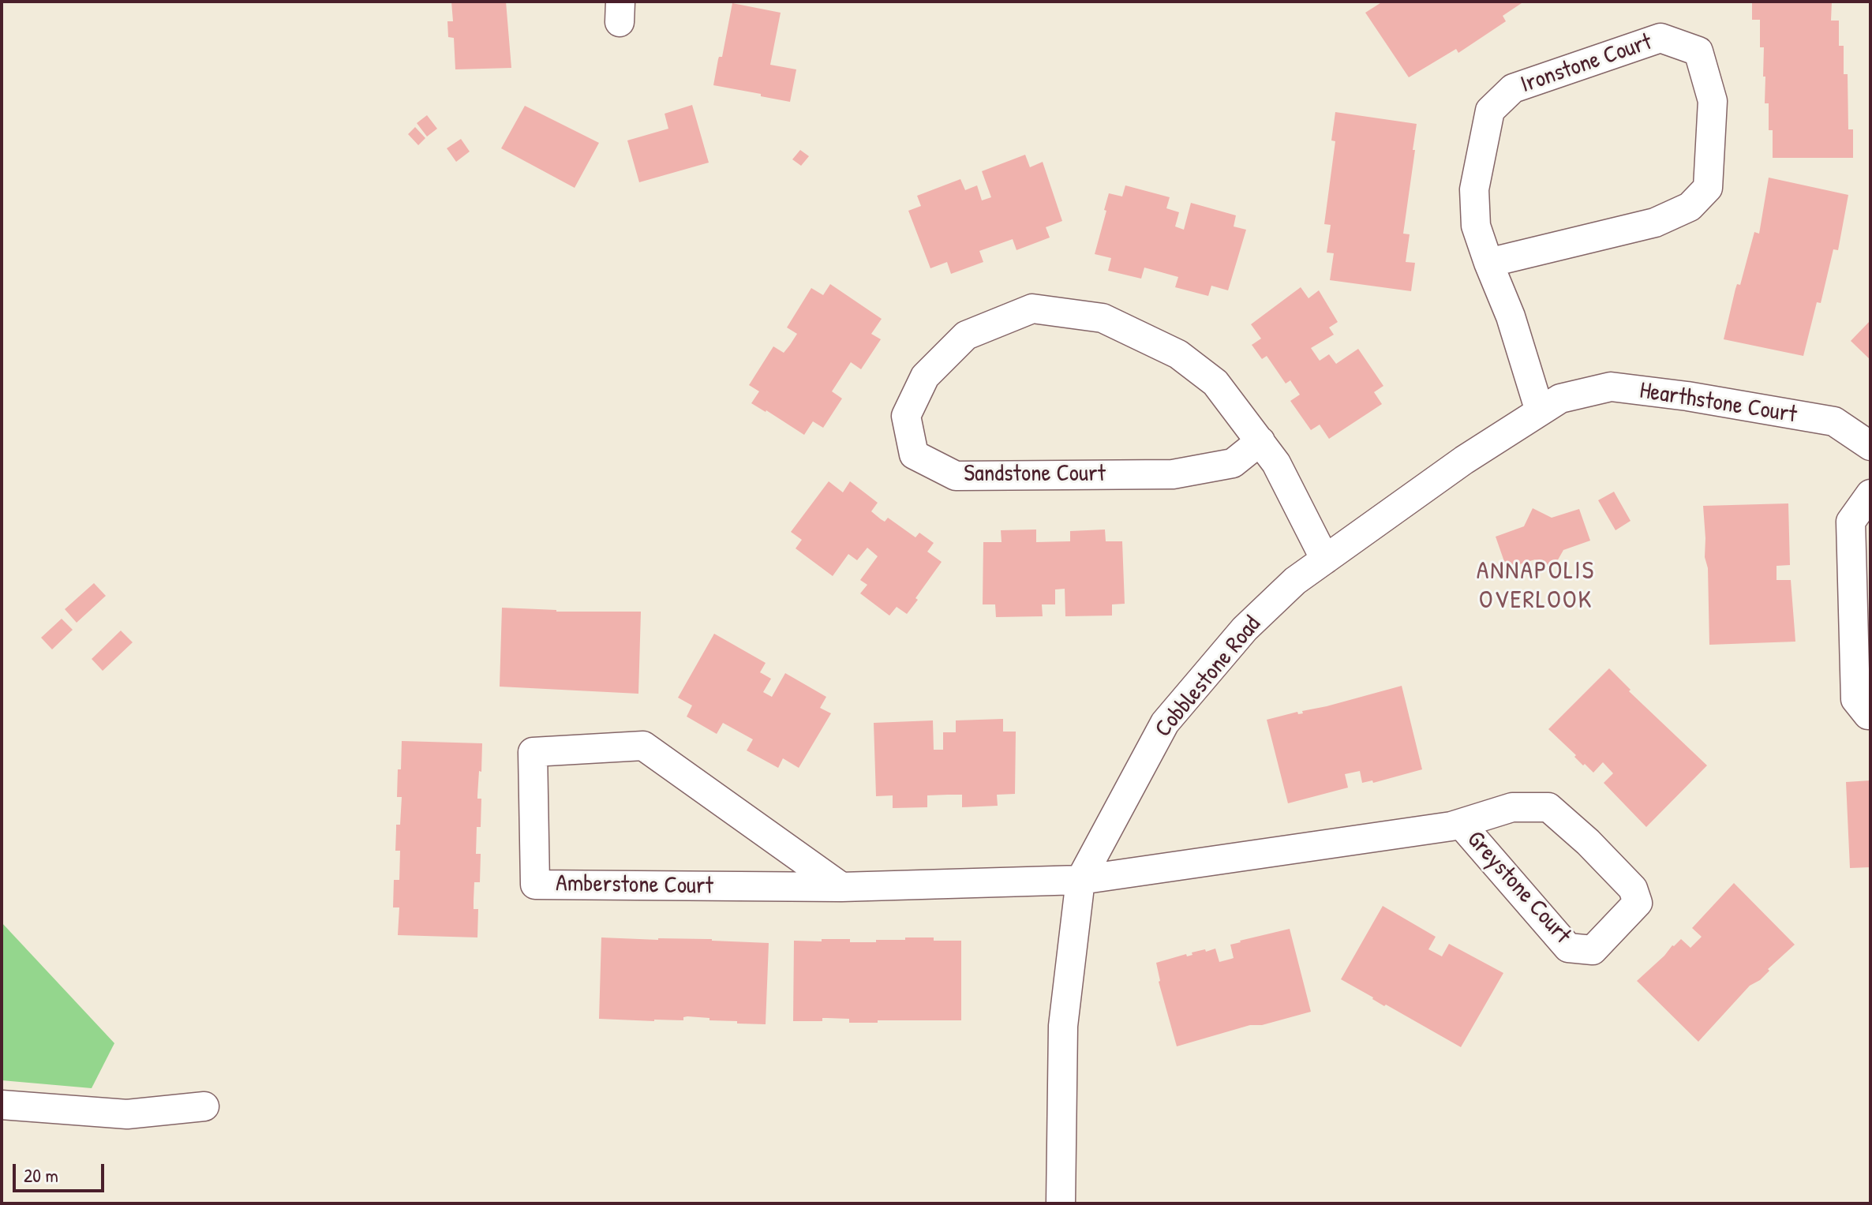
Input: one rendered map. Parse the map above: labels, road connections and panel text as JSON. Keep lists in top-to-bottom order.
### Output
{
  "streets": {
    "street": [
      "Ironstone Court",
      "Hearthstone Court",
      "Sandstone Court",
      "Cobblestone Road",
      "Amberstone Court",
      "Greystone Court"
    ]
  },
  "crossings": [
    ["Ironstone Court", "Hearthstone Court"],
    ["Ironstone Court", "Cobblestone Road"],
    ["Hearthstone Court", "Cobblestone Road"],
    ["Sandstone Court", "Cobblestone Road"],
    ["Cobblestone Road", "Amberstone Court"],
    ["Cobblestone Road", "Greystone Court"],
    ["Amberstone Court", "Greystone Court"]
  ],
  "districts": ["ANNAPOLIS OVERLOOK"],
  "scale_bar": "20 m"
}
